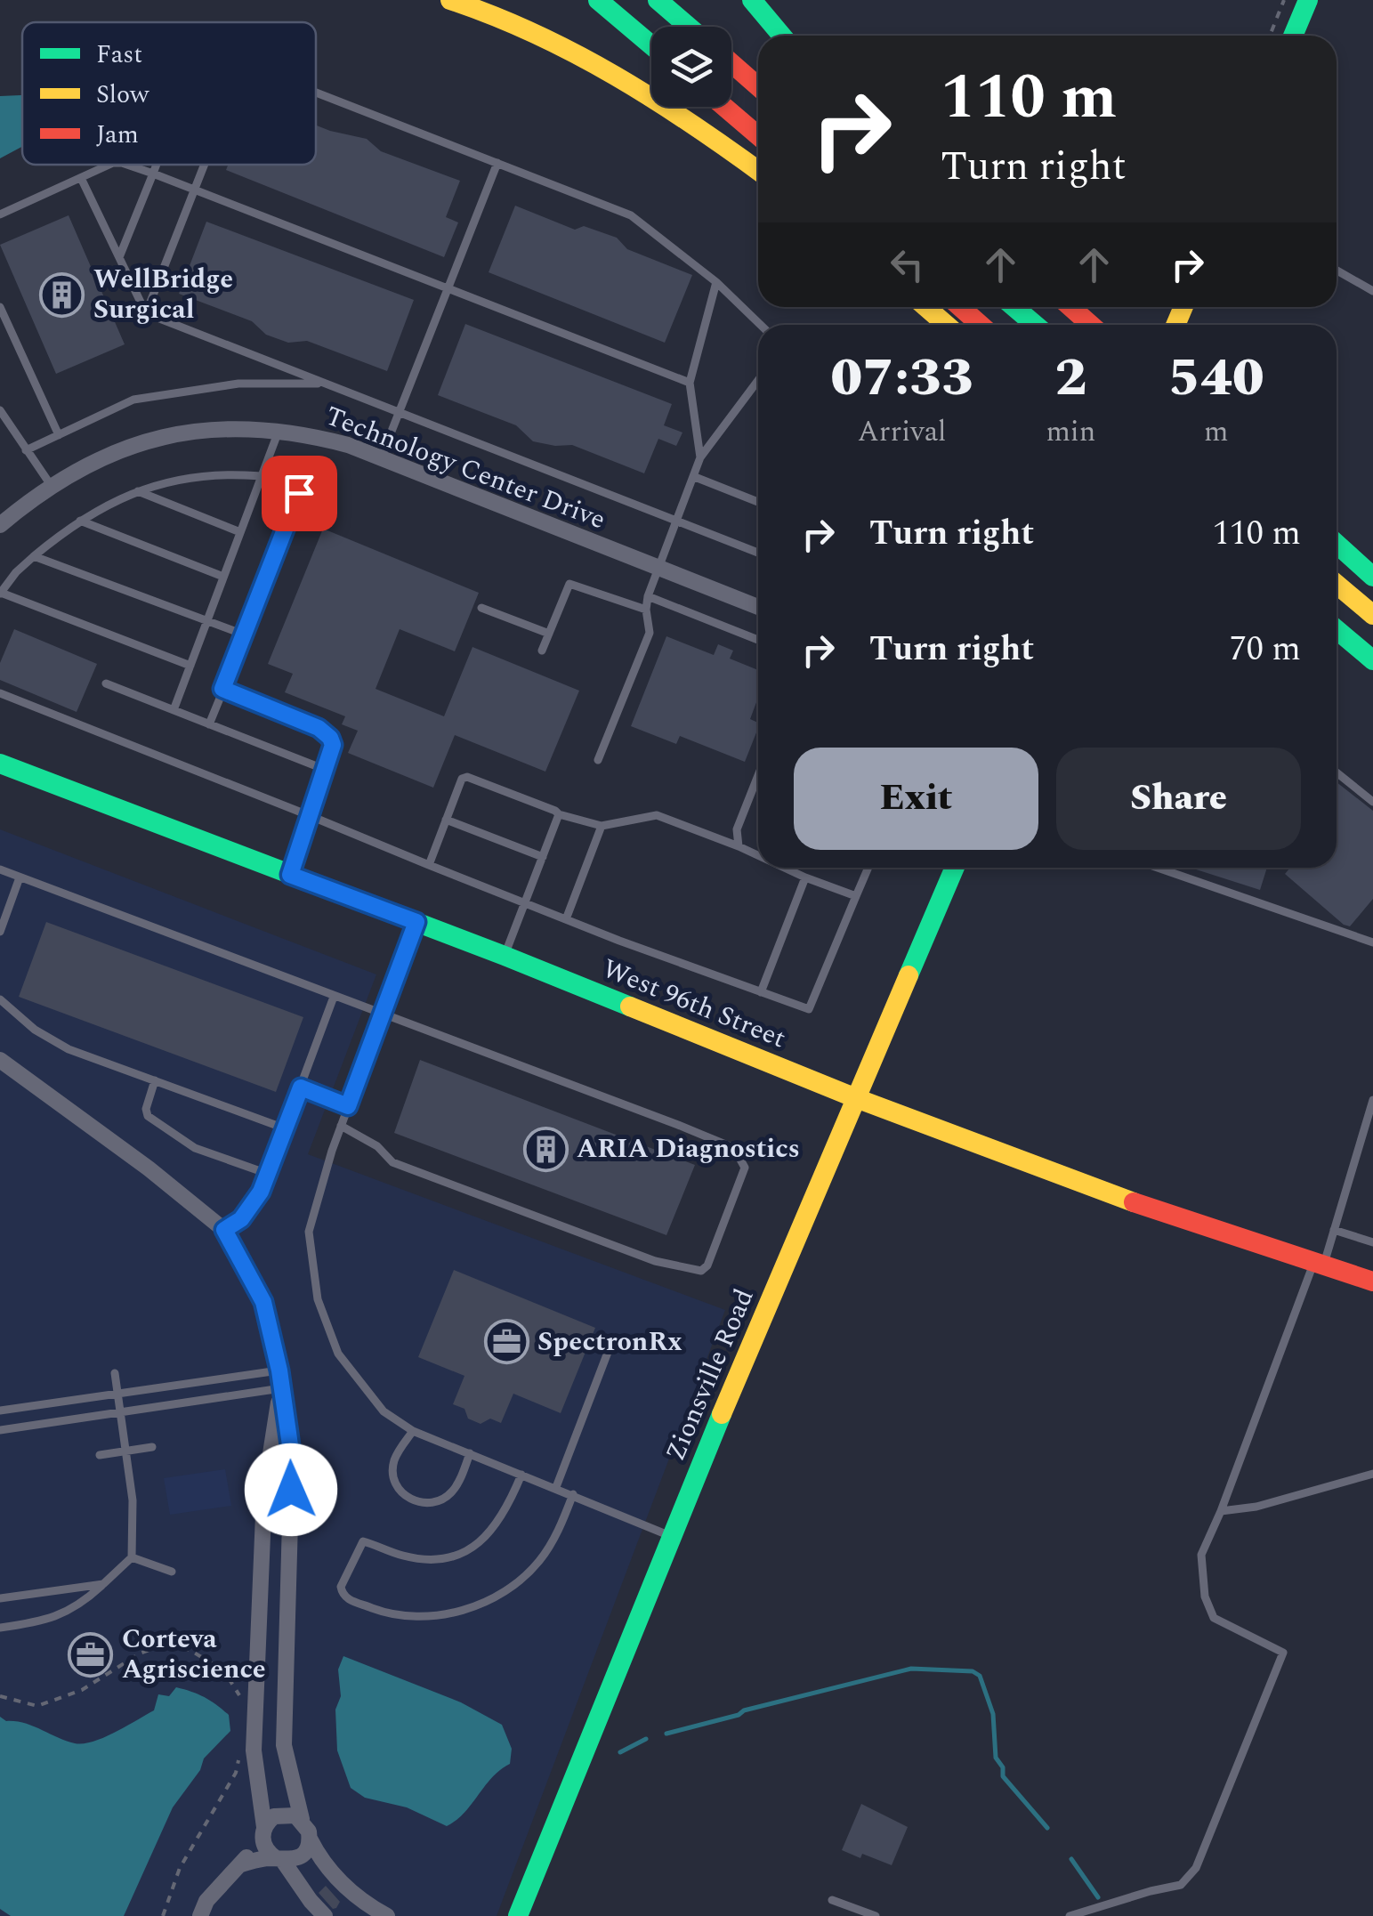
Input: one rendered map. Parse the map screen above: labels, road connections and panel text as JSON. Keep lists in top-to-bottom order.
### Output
{
  "streets": {
    "main road": ["West 96th Street", "Zionsville Road"],
    "street": ["Technology Center Drive"]
  },
  "crossings": [
    ["West 96th Street", "Zionsville Road"]
  ],
  "places": {
    "building": ["WellBridge Surgical", "ARIA Diagnostics"],
    "office": ["SpectronRx", "Corteva Agriscience"]
  },
  "legend": ["Fast", "Slow", "Jam"],
  "page": {
    "turn": ["110 m", "Turn right"],
    "eta": [
      "07:33",
      "Arrival",
      "2",
      "min",
      "540",
      "m"
    ],
    "list": [
      {
        "name": "Turn right",
        "value": "110 m"
      },
      {
        "name": "Turn right",
        "value": "70 m"
      }
    ],
    "buttons": ["Exit", "Share"]
  }
}
